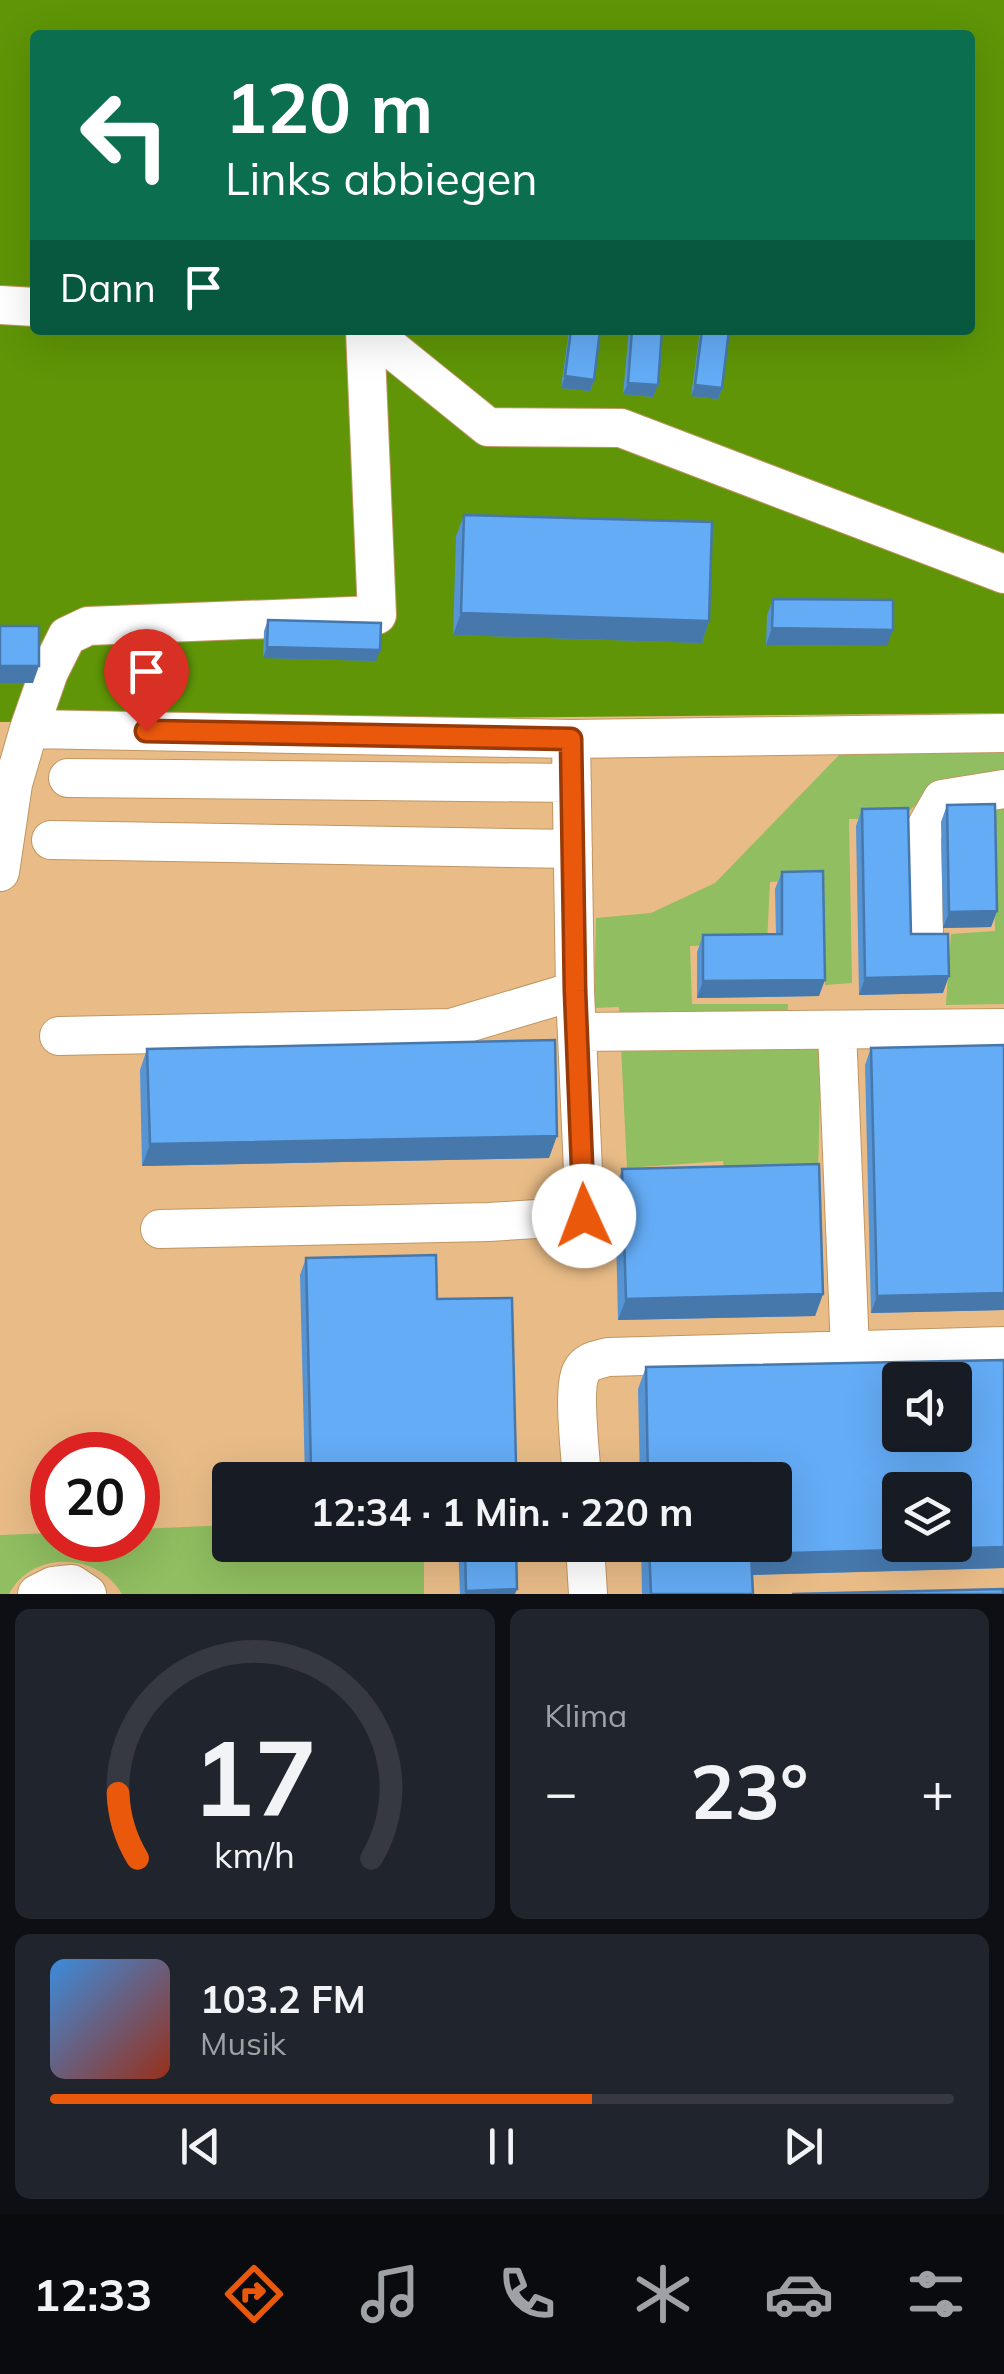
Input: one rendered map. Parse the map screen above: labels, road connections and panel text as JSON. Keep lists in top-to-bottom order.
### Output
{
  "page": {
    "turn": ["120 m", "Links abbiegen"],
    "then": "Dann",
    "limit": "20",
    "trip": "12:34 · 1 Min. · 220 m",
    "tile": "Klima",
    "heat": ["−", "23°", "+"],
    "song": ["103.2 FM", "Musik"],
    "tabs": "12:33",
    "gauge": ["17", "km/h"]
  }
}
